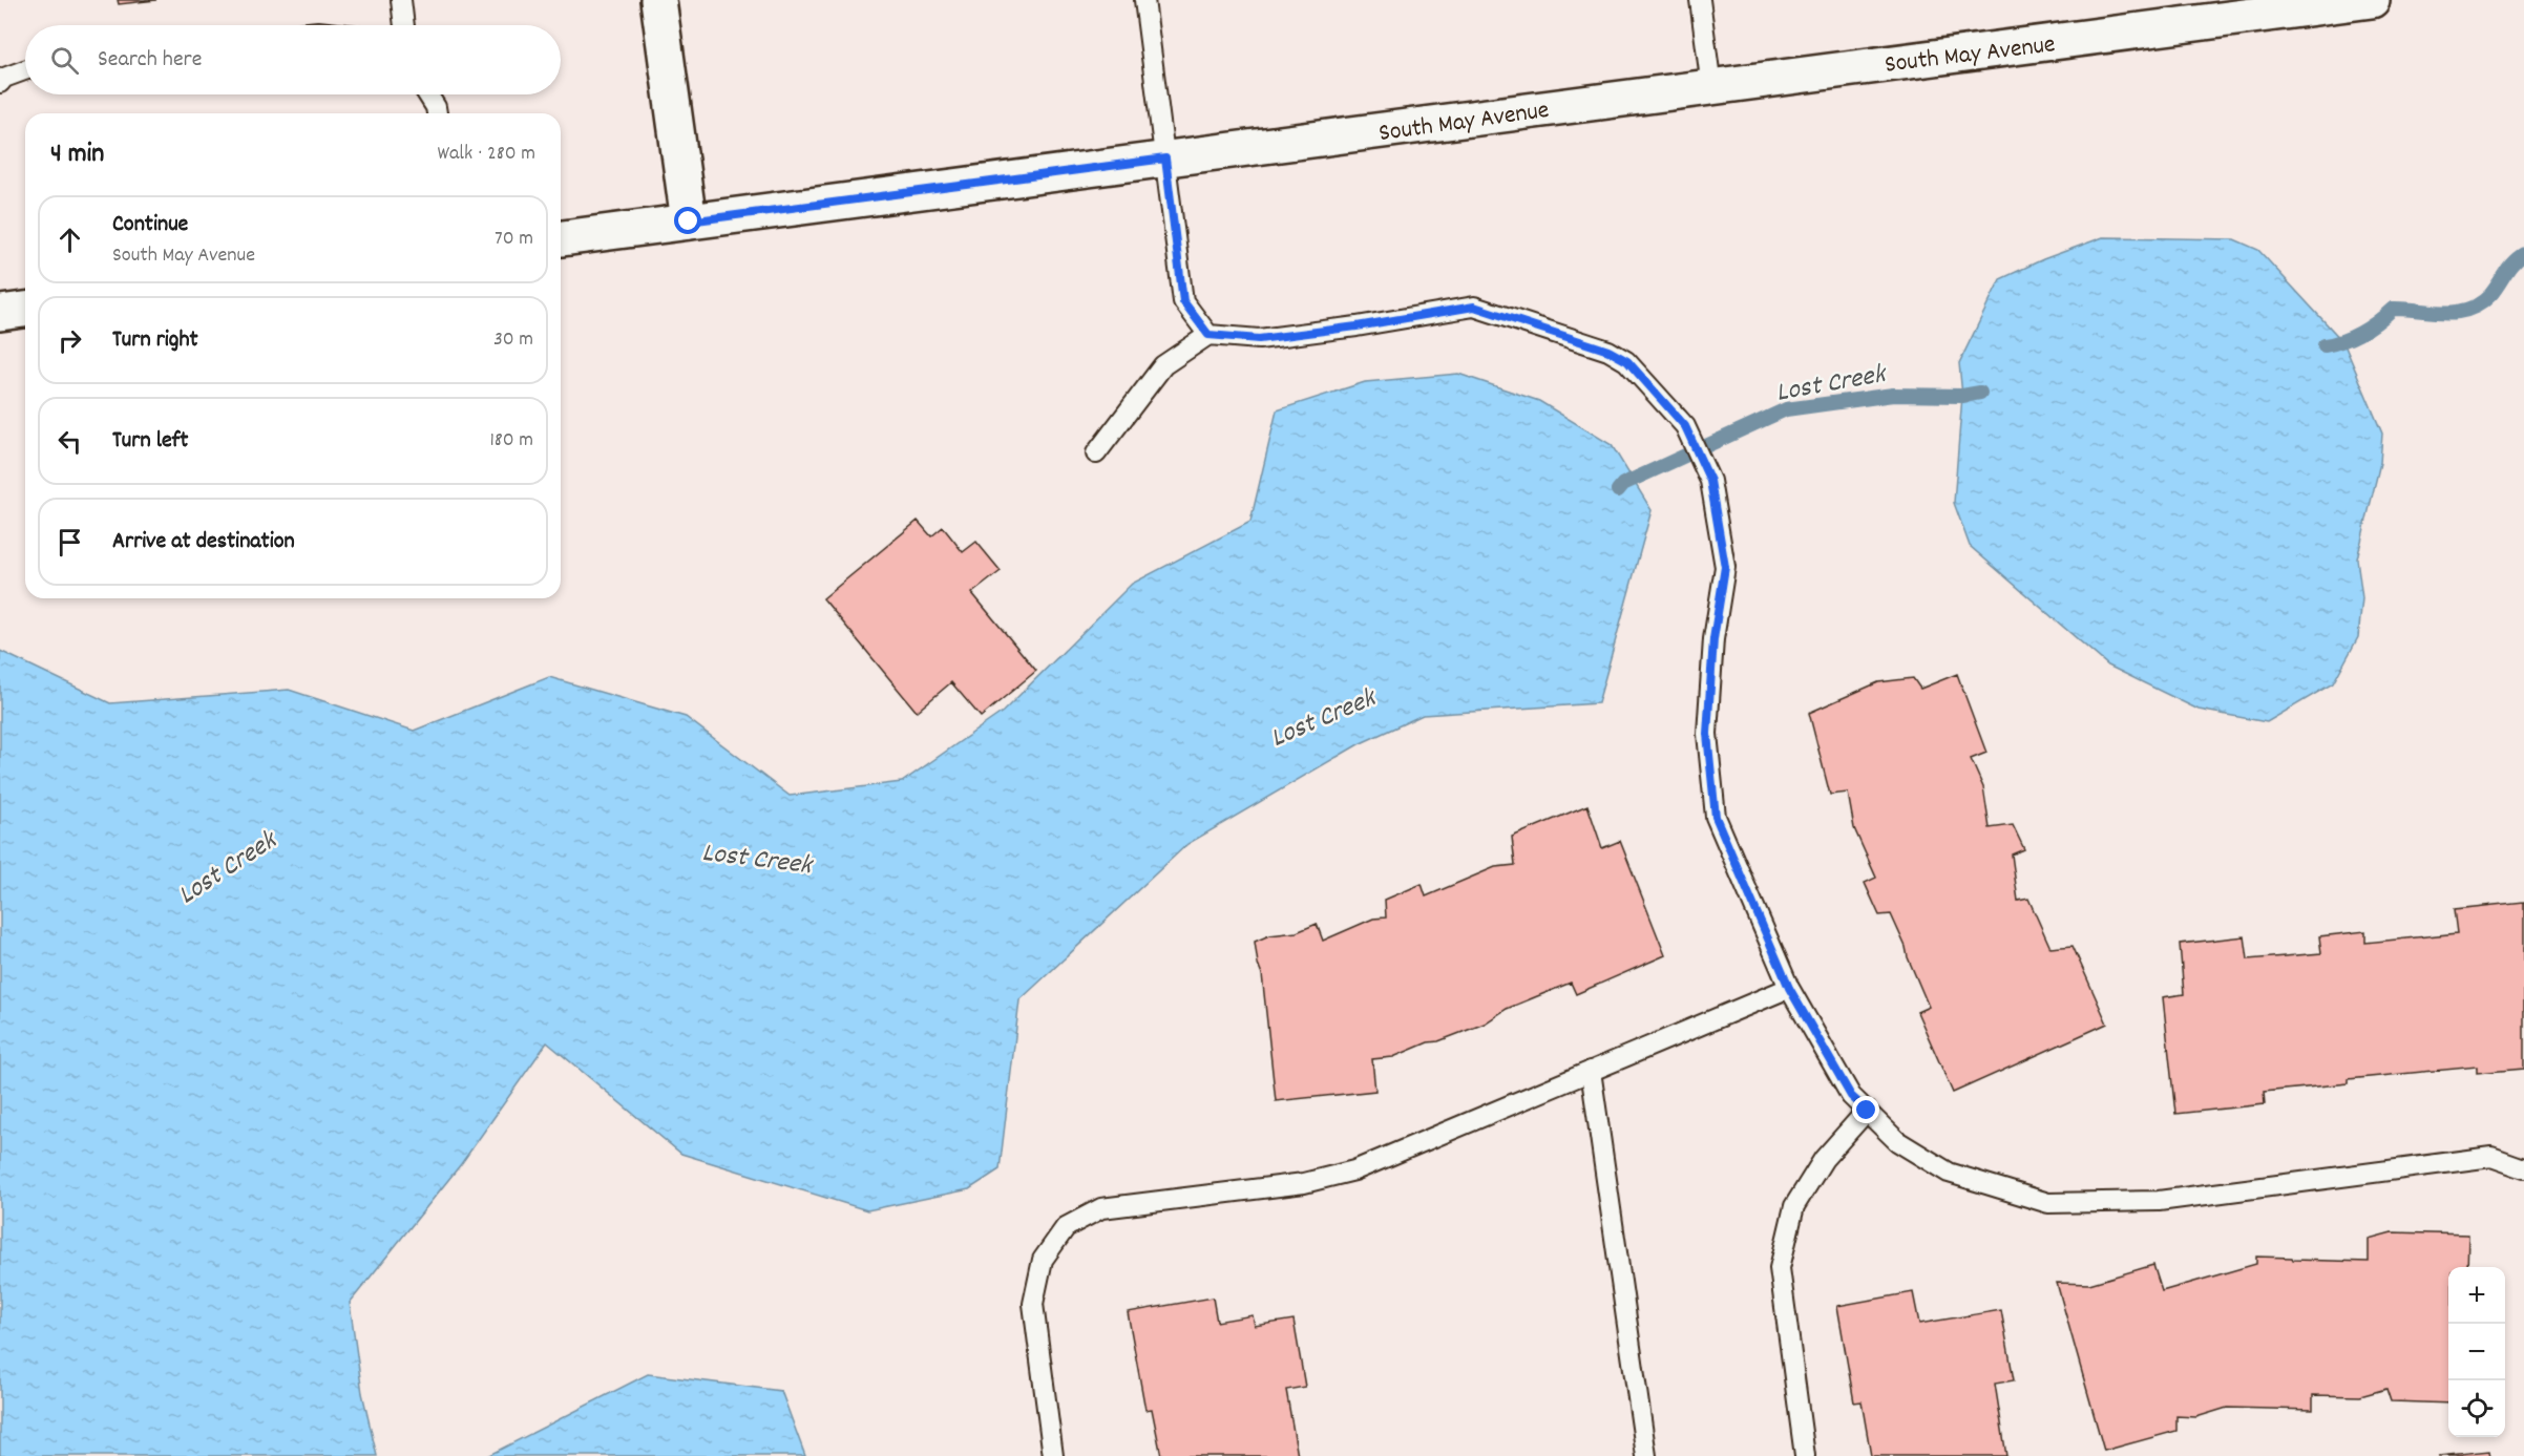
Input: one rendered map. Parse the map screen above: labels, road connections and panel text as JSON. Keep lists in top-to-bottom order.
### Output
{
  "streets": {
    "main road": ["South May Avenue"]
  },
  "water": ["Lost Creek"],
  "page": {
    "search": "Search here",
    "heading": ["4 min", "Walk · 280 m"],
    "list": [
      ["Continue", "South May Avenue", "70 m"],
      ["Turn right", "30 m"],
      ["Turn left", "180 m"],
      "Arrive at destination"
    ],
    "map_buttons": ["+", "−"]
  }
}
